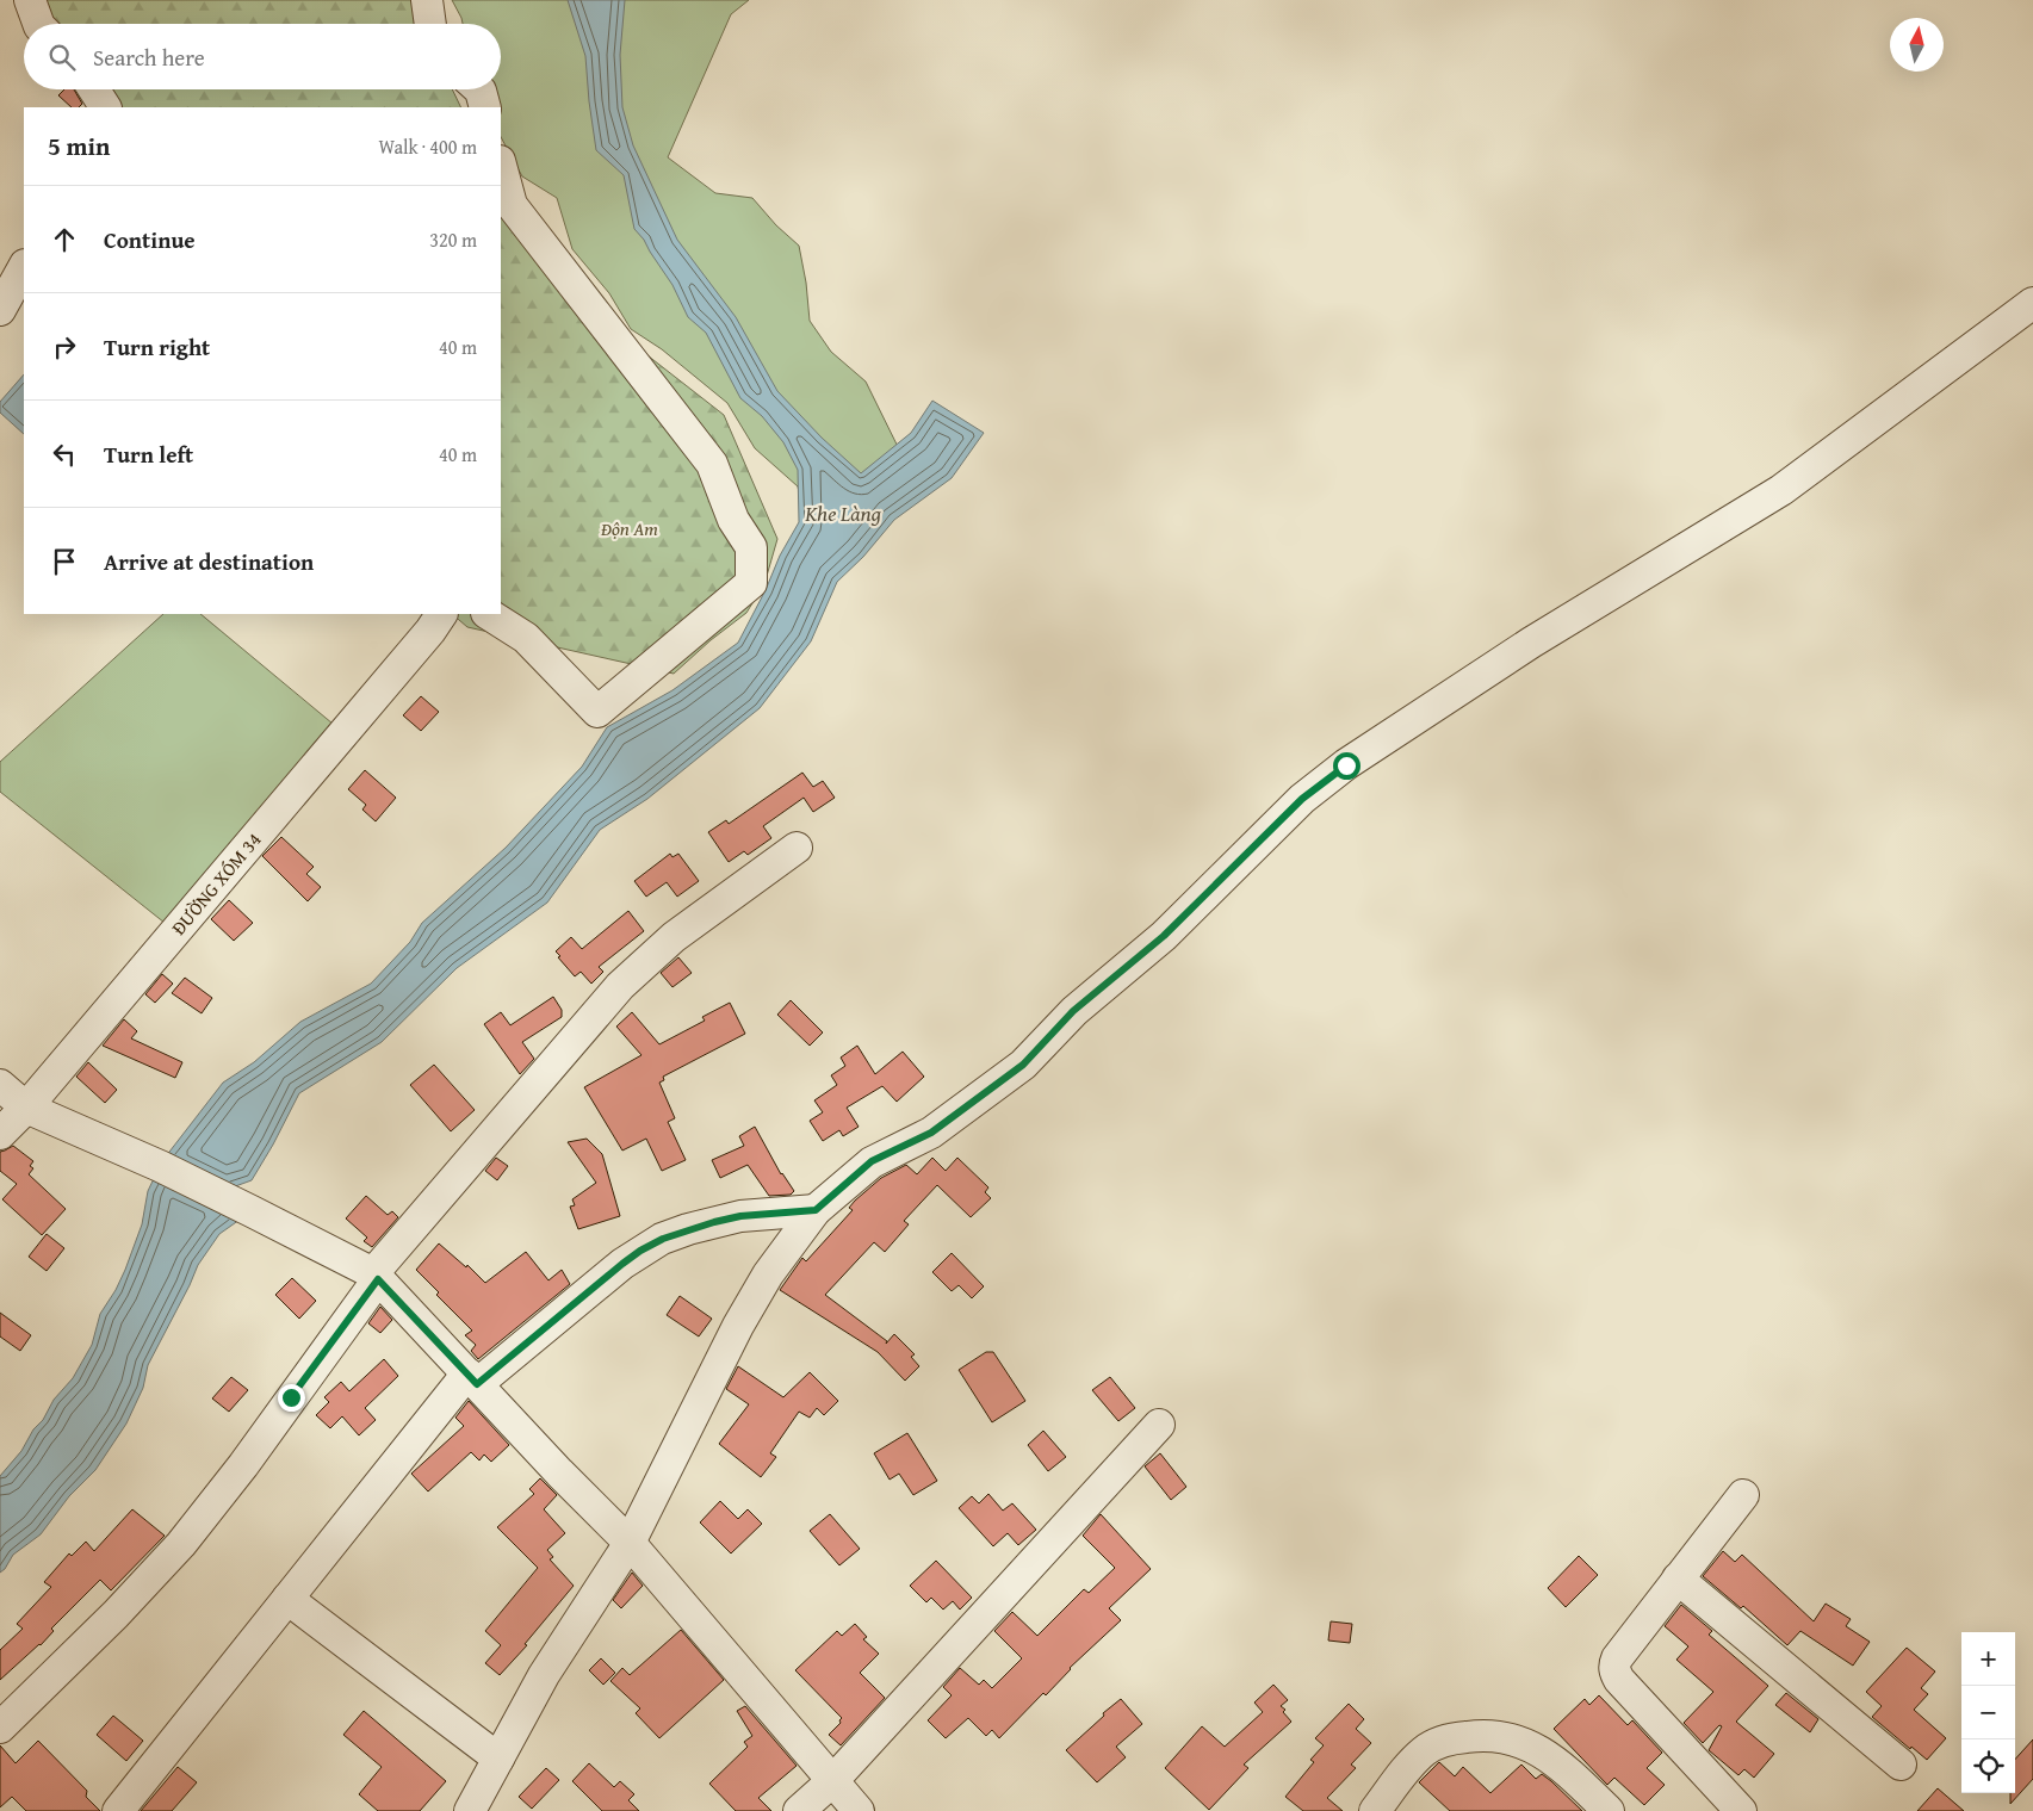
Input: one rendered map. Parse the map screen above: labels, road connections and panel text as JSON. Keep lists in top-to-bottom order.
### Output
{
  "streets": {
    "street": ["ĐƯỜNG XÓM 34"]
  },
  "water": ["Khe Làng"],
  "parks": ["Độn Am"],
  "north": "top",
  "page": {
    "search": "Search here",
    "heading": ["5 min", "Walk · 400 m"],
    "list": [
      ["Continue", "320 m"],
      ["Turn right", "40 m"],
      ["Turn left", "40 m"],
      "Arrive at destination"
    ],
    "map_buttons": ["+", "−"]
  }
}
